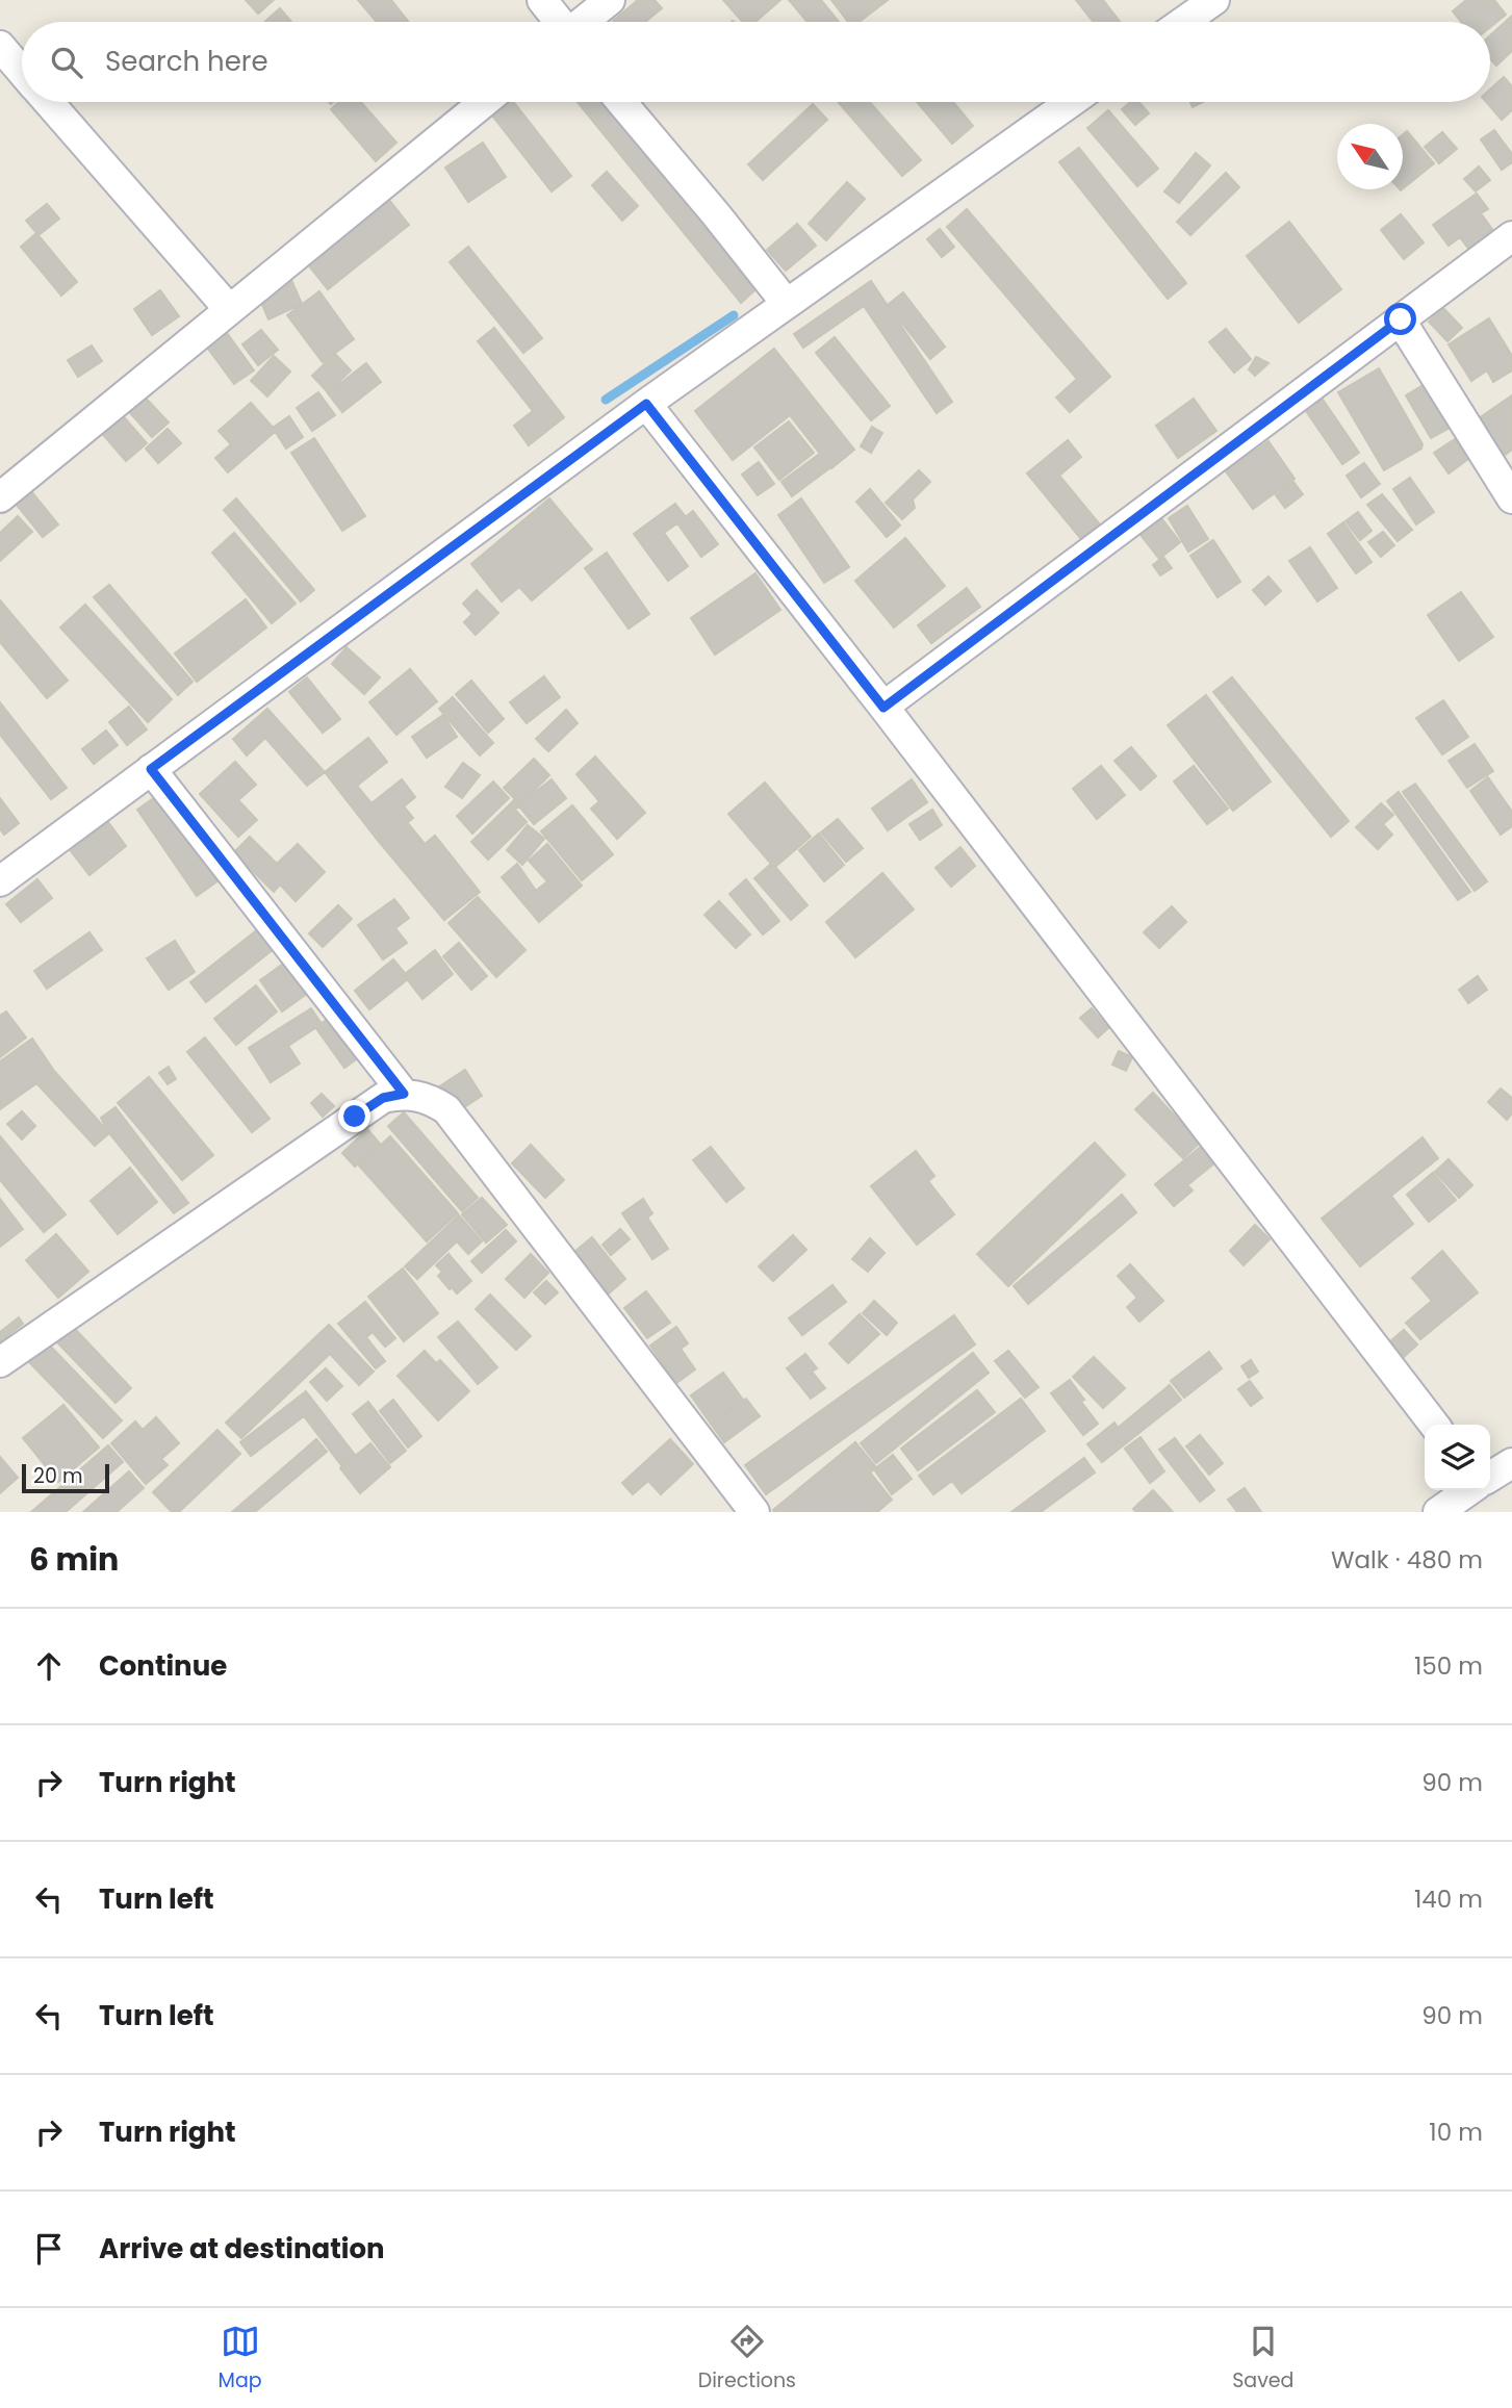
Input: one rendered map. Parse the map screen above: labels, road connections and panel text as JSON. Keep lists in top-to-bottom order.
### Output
{
  "scale_bar": "20 m",
  "north": "top left",
  "page": {
    "search": "Search here",
    "scale": "20 m",
    "heading": ["6 min", "Walk · 480 m"],
    "list": [
      ["Continue", "150 m"],
      ["Turn right", "90 m"],
      ["Turn left", "140 m"],
      ["Turn left", "90 m"],
      ["Turn right", "10 m"],
      "Arrive at destination"
    ],
    "nav": ["Map", "Directions", "Saved"]
  }
}
